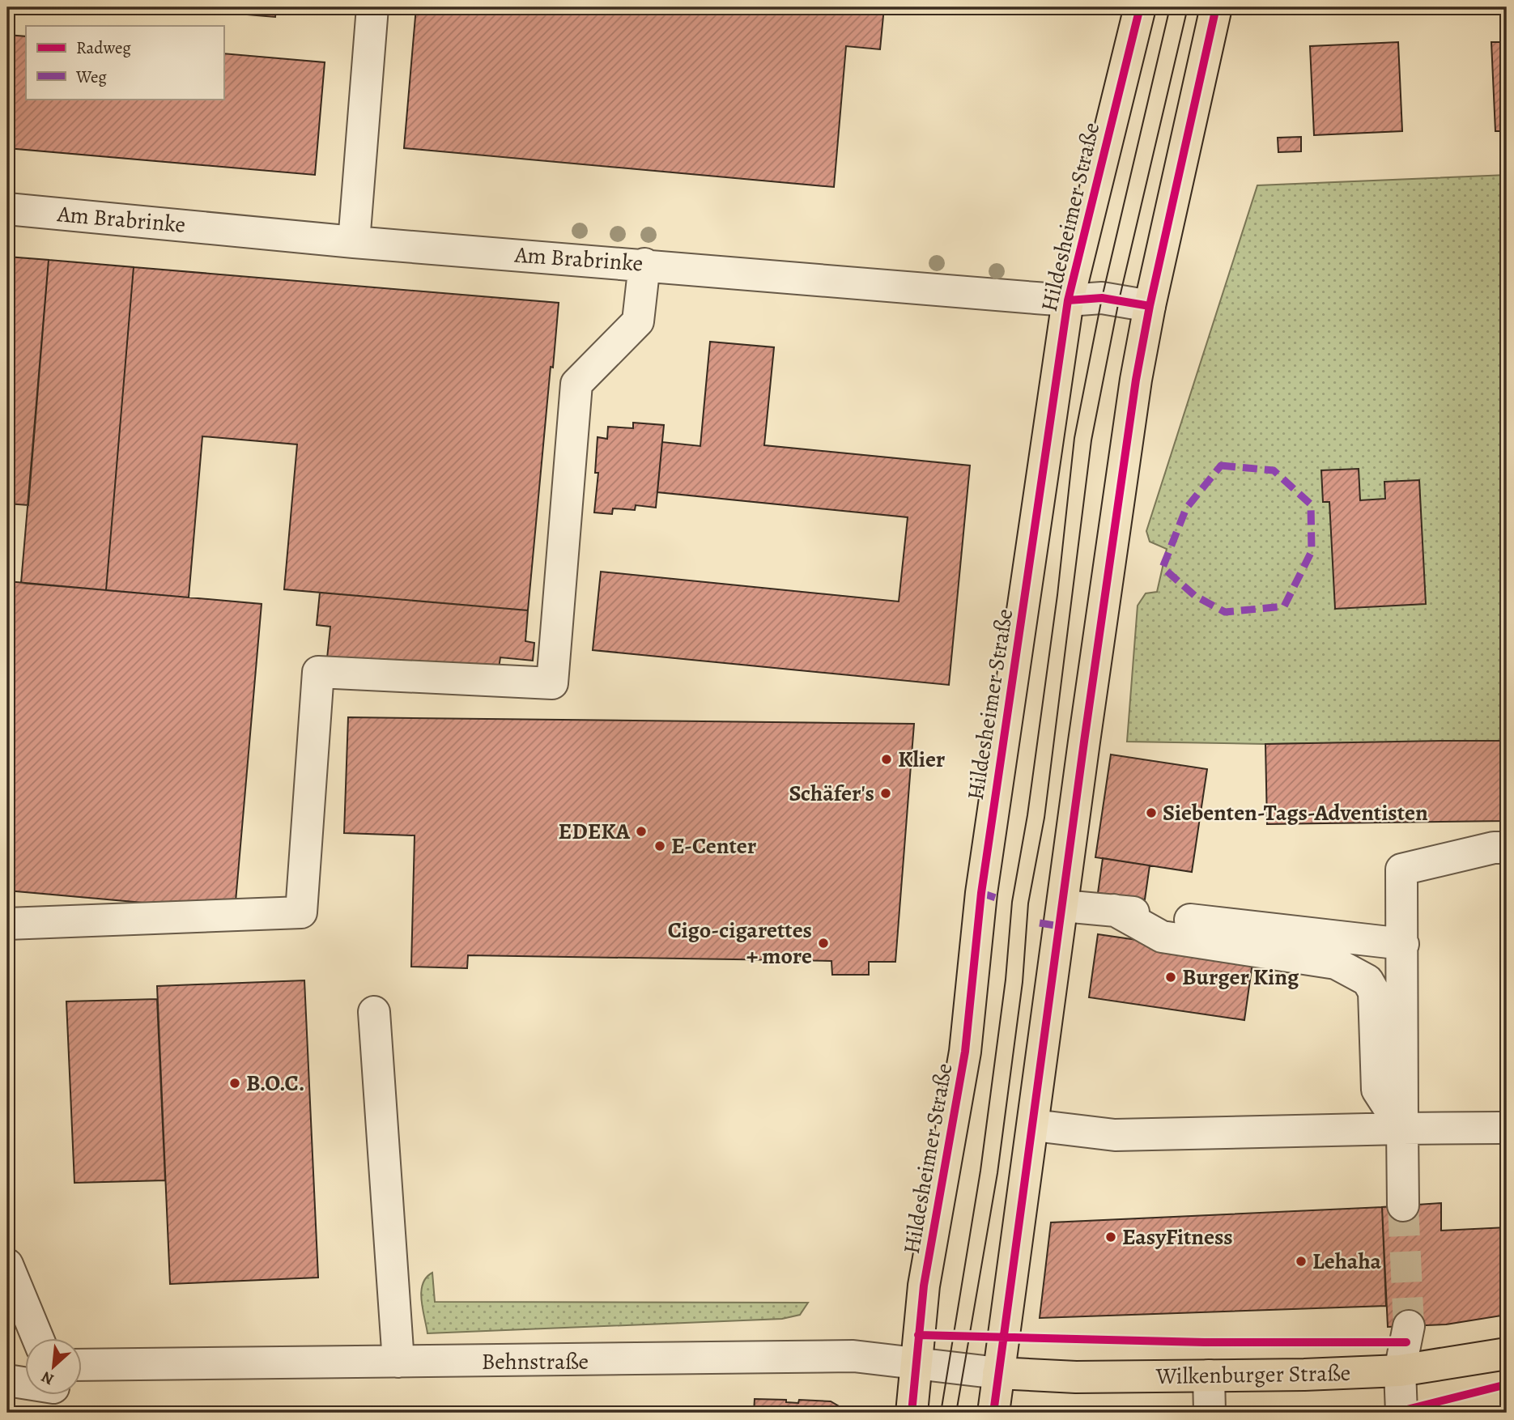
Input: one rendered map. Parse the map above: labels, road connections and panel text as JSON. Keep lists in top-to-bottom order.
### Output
{
  "streets": {
    "main road": ["Hildesheimer Straße", "Wilkenburger Straße"],
    "street": ["Am Brabrinke", "Behnstraße"]
  },
  "crossings": [
    ["Hildesheimer Straße", "Am Brabrinke"],
    ["Hildesheimer Straße", "Behnstraße"],
    ["Behnstraße", "Wilkenburger Straße"]
  ],
  "places": [
    "Klier",
    "Schäfer's",
    "Siebenten-Tags-Adventisten",
    "EDEKA",
    "E-Center",
    "Cigo-cigarettes + more",
    "Burger King",
    "B.O.C.",
    "EasyFitness",
    "Lehaha"
  ],
  "legend": ["Radweg", "Weg"],
  "north": "bottom left"
}
